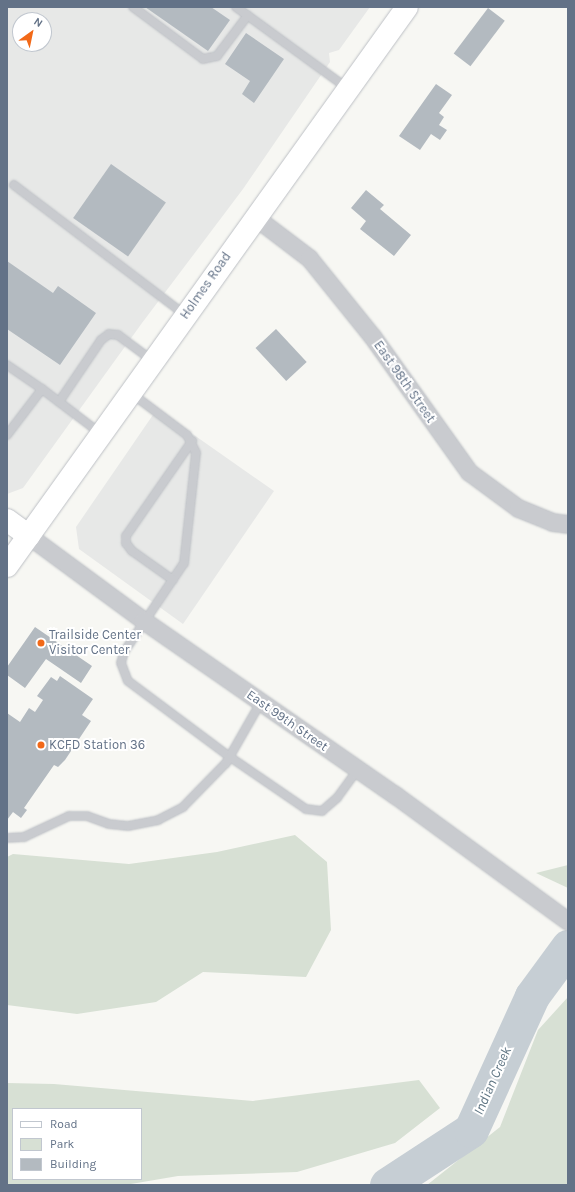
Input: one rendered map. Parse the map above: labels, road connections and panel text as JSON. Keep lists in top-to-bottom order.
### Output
{
  "streets": {
    "main road": ["Holmes Road", "East 99th Street"],
    "street": ["East 98th Street"]
  },
  "crossings": [
    ["Holmes Road", "East 98th Street"],
    ["Holmes Road", "East 99th Street"]
  ],
  "water": ["Indian Creek"],
  "places": ["Trailside Center Visitor Center", "KCFD Station 36"],
  "legend": ["Road", "Park", "Building"],
  "north": "top right"
}
